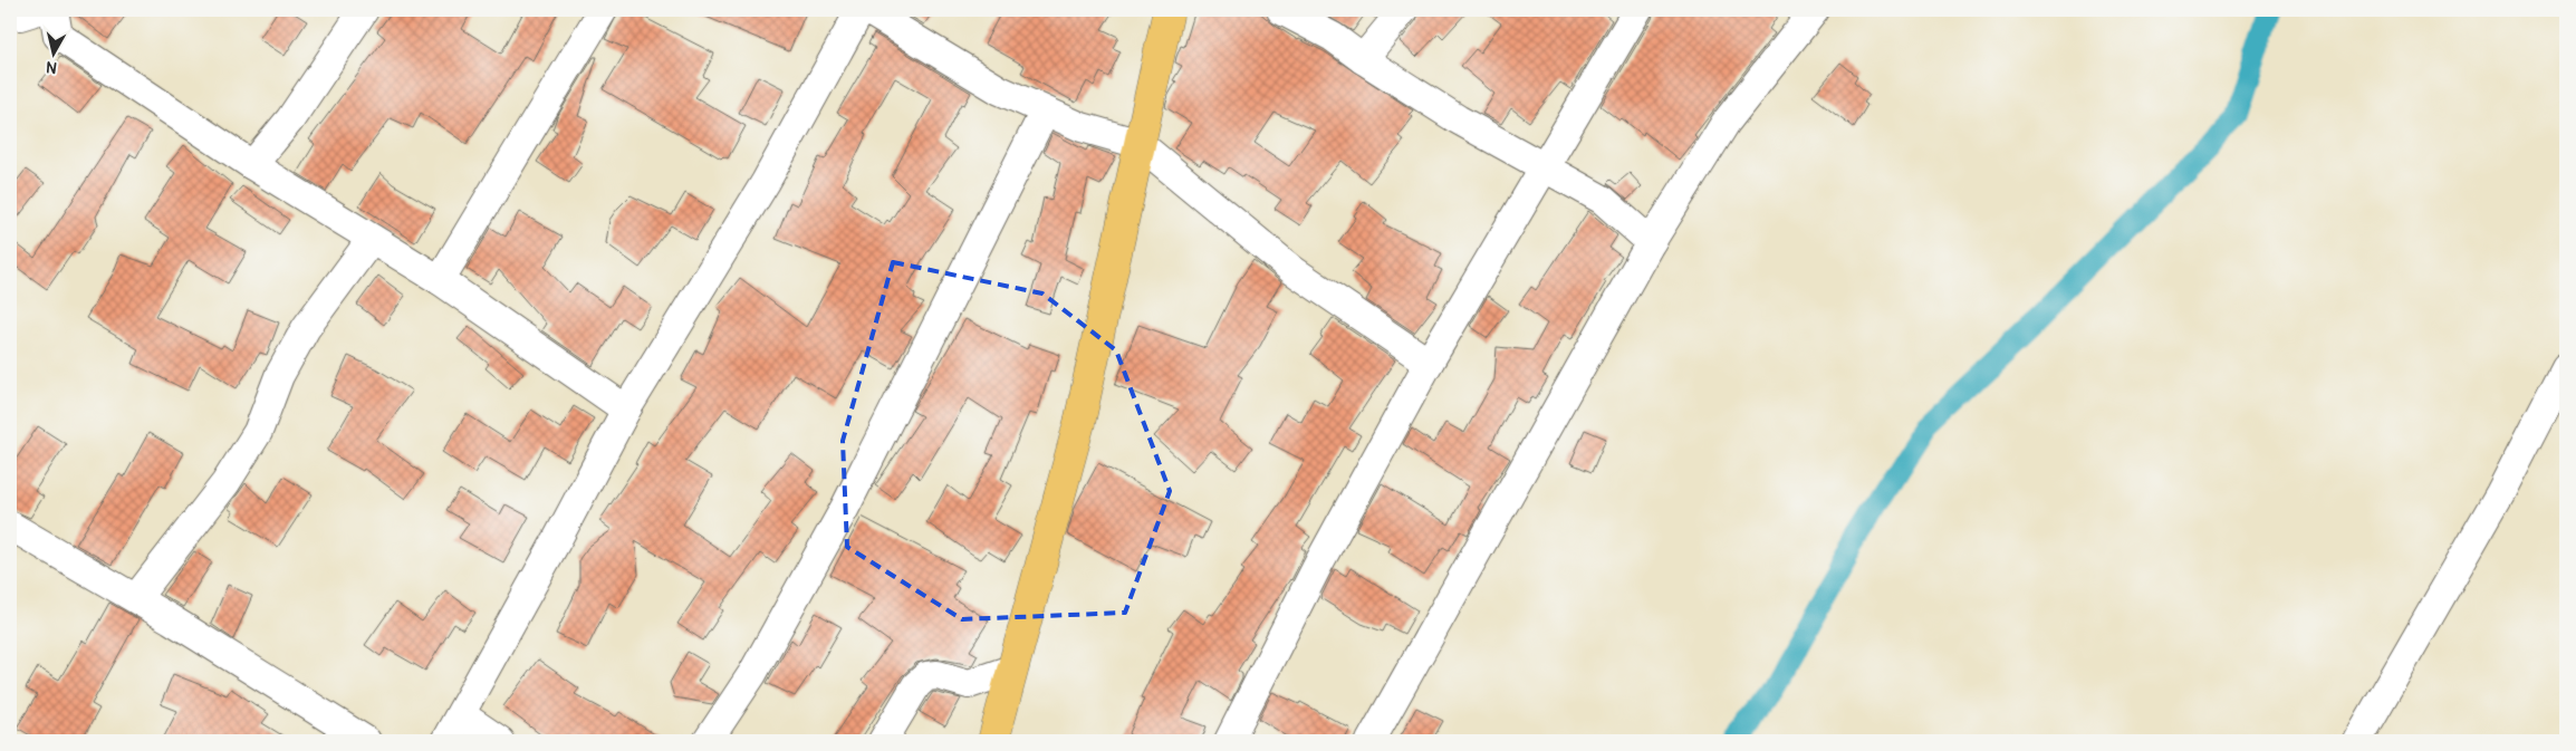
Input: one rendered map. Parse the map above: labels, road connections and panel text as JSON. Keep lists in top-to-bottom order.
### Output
{
  "north": "bottom"
}
